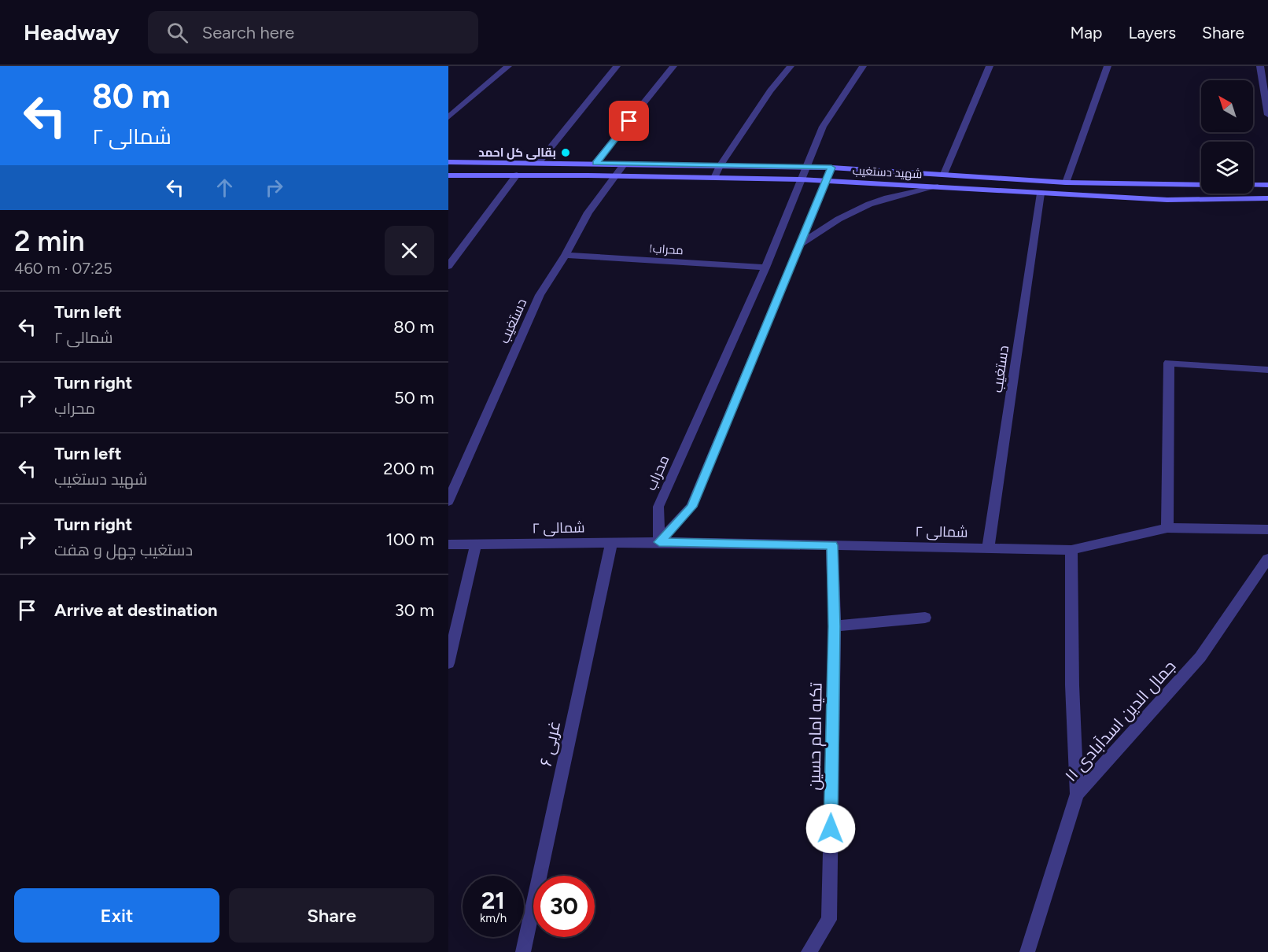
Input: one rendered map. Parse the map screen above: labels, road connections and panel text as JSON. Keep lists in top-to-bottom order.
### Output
{
  "streets": {
    "street": [
      "شهید دستغیب",
      "محراب۱",
      "دستغیب",
      "محراب",
      "۲ شمالی",
      "جمال الدین اسدآبادی ۱۱",
      "تکیه امام حسین",
      "غربی ۶"
    ]
  },
  "crossings": [
    ["شهید دستغیب", "دستغیب"],
    ["شهید دستغیب", "محراب"],
    ["محراب۱", "دستغیب"],
    ["محراب۱", "محراب"],
    ["دستغیب", "۲ شمالی"],
    ["محراب", "۲ شمالی"],
    ["۲ شمالی", "تکیه امام حسین"],
    ["۲ شمالی", "غربی ۶"]
  ],
  "places": ["بقالی کل احمد"],
  "north": "top left",
  "page": {
    "header": "Headway",
    "search": "Search here",
    "nav": ["Map", "Layers", "Share"],
    "turn": ["80 m", "۲ شمالی"],
    "heading": ["2 min", "460 m · 07:25"],
    "list": [
      {
        "name": "Turn left",
        "note": "۲ شمالی",
        "value": "80 m"
      },
      {
        "name": "Turn right",
        "note": "محراب",
        "value": "50 m"
      },
      {
        "name": "Turn left",
        "note": "شهید دستغیب",
        "value": "200 m"
      },
      {
        "name": "Turn right",
        "note": "دستغیب چهل و هفت",
        "value": "100 m"
      },
      {
        "name": "Arrive at destination",
        "value": "30 m"
      }
    ],
    "speed": "21 km/h",
    "limit": "30",
    "buttons": ["Exit", "Share"]
  }
}
